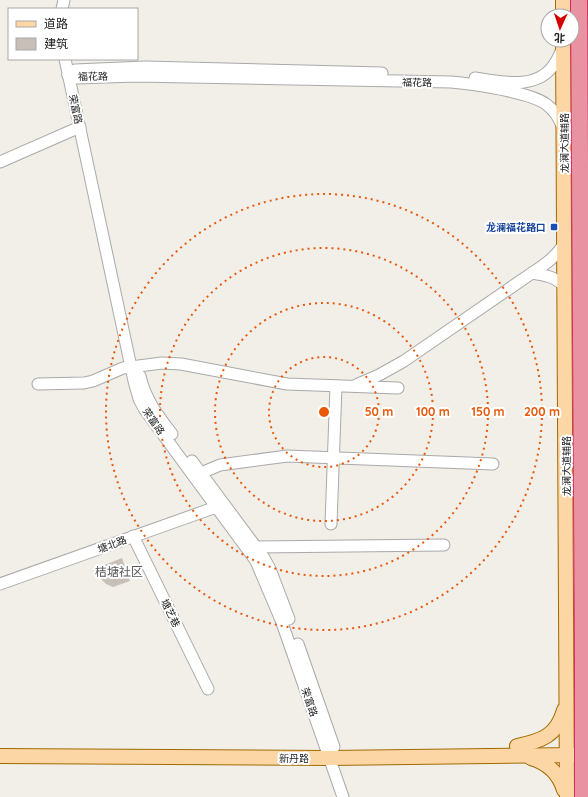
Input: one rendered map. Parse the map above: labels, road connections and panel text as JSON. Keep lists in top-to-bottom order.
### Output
{
  "streets": {
    "main road": ["龙澜大道辅路", "新丹路"],
    "street": [
      "福花路",
      "荣富路",
      "塘北路",
      "塘艺巷"
    ]
  },
  "crossings": [
    ["福花路", "荣富路"],
    ["福花路", "龙澜大道辅路"],
    ["荣富路", "塘北路"],
    ["荣富路", "新丹路"],
    ["龙澜大道辅路", "新丹路"],
    ["塘北路", "塘艺巷"]
  ],
  "districts": ["桔塘社区"],
  "places": {
    "transit": ["龙澜福花路口"]
  },
  "legend": ["道路", "建筑"],
  "north": "bottom",
  "rings": [
    "50 m",
    "100 m",
    "150 m",
    "200 m"
  ]
}
